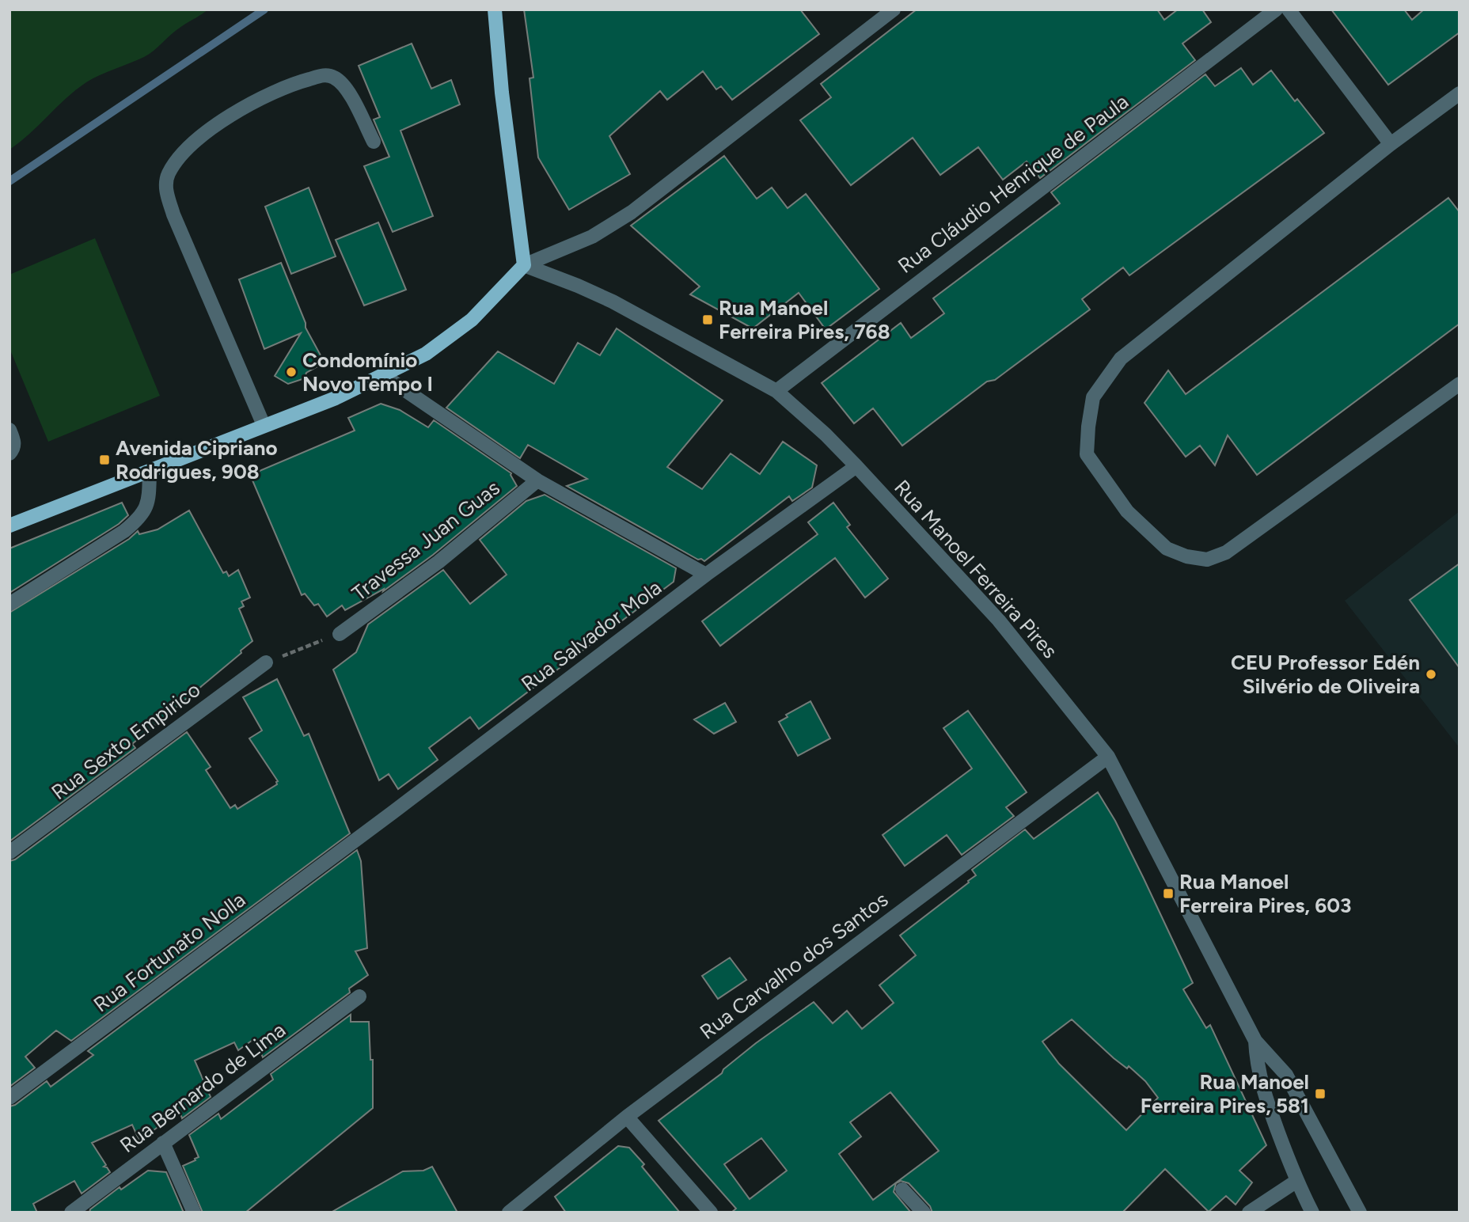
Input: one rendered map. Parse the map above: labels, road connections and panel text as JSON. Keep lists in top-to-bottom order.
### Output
{
  "streets": {
    "street": [
      "Rua Cláudio Henrique de Paula",
      "Travessa Juan Guas",
      "Rua Manoel Ferreira Pires",
      "Rua Salvador Mola",
      "Rua Sexto Empirico",
      "Rua Fortunato Nolla",
      "Rua Carvalho dos Santos",
      "Rua Bernardo de Lima"
    ]
  },
  "crossings": [
    ["Rua Cláudio Henrique de Paula", "Rua Manoel Ferreira Pires"],
    ["Rua Manoel Ferreira Pires", "Rua Salvador Mola"],
    ["Rua Manoel Ferreira Pires", "Rua Carvalho dos Santos"],
    ["Rua Salvador Mola", "Rua Fortunato Nolla"]
  ],
  "places": {
    "transit": [
      "Rua Manoel Ferreira Pires, 768",
      "Avenida Cipriano Rodrigues, 908",
      "Rua Manoel Ferreira Pires, 603",
      "Rua Manoel Ferreira Pires, 581"
    ],
    "other": ["Condomínio Novo Tempo I", "CEU Professor Edén Silvério de Oliveira"]
  }
}
